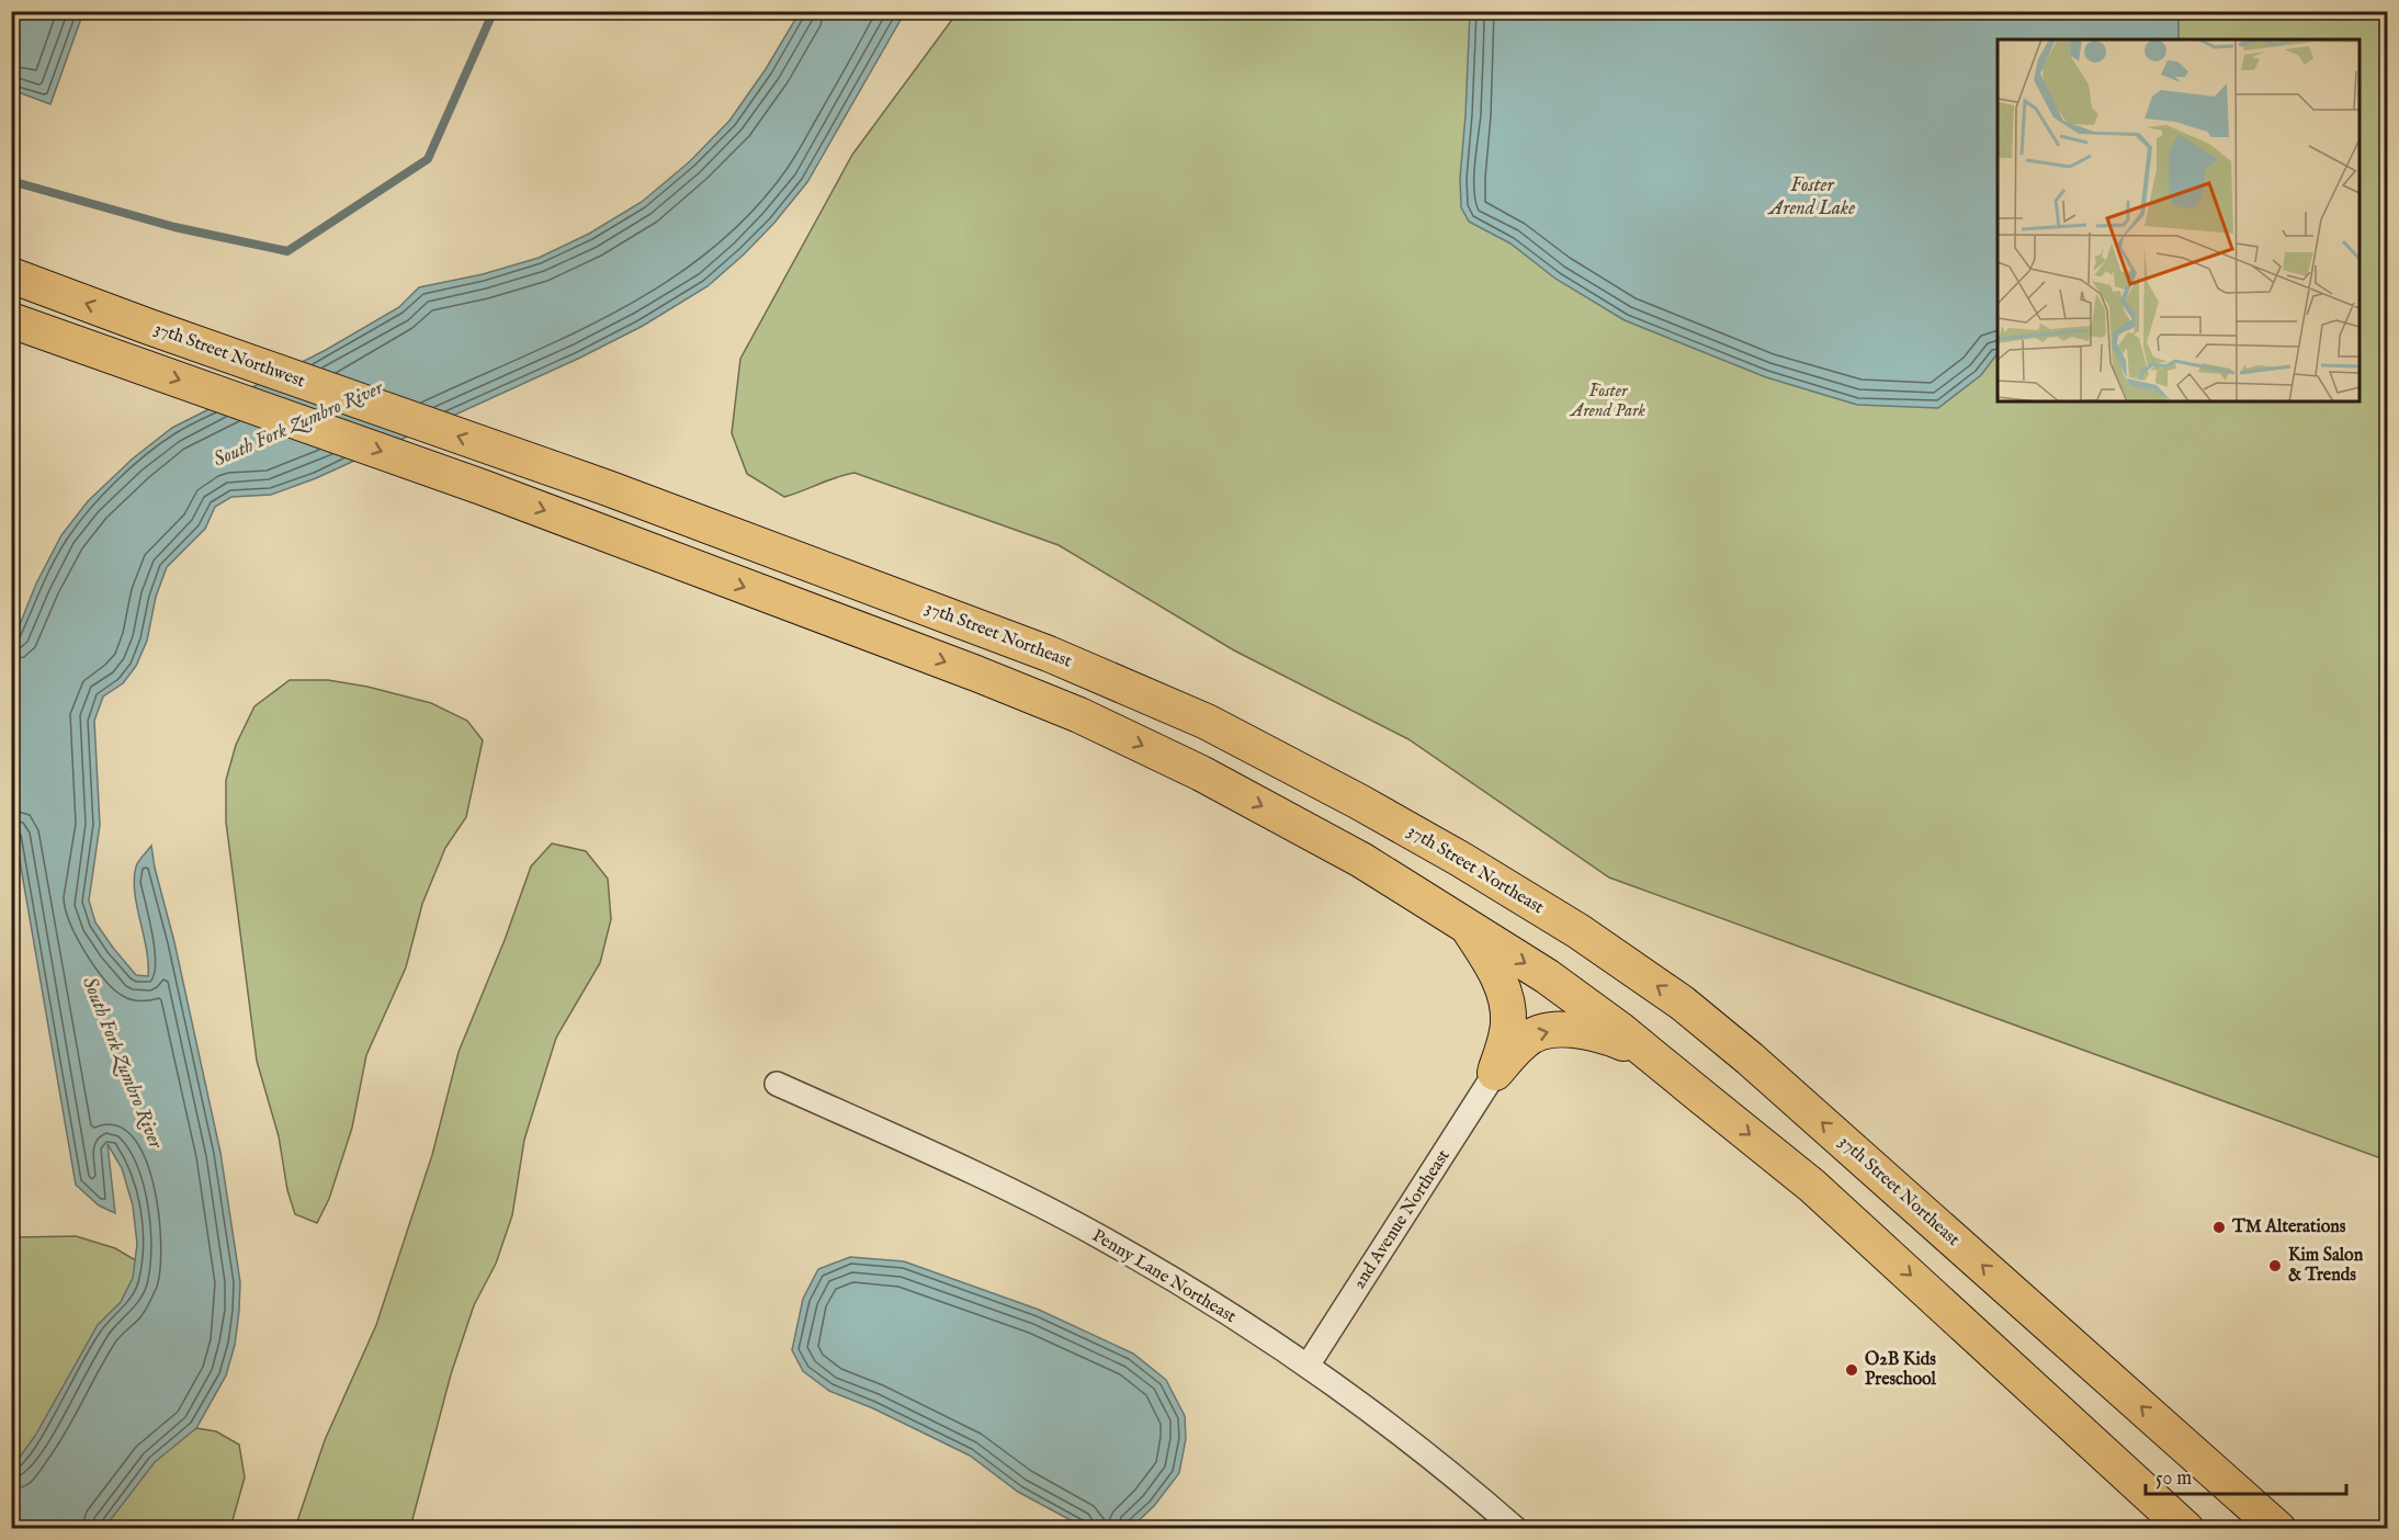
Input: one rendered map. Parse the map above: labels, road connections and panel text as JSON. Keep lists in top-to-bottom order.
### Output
{
  "streets": {
    "main road": ["37th Street Northwest", "37th Street Northeast"],
    "street": ["2nd Avenue Northeast", "Penny Lane Northeast"]
  },
  "crossings": [
    ["37th Street Northwest", "37th Street Northeast"],
    ["2nd Avenue Northeast", "Penny Lane Northeast"]
  ],
  "water": ["Foster Arend Lake", "South Fork Zumbro River"],
  "parks": ["Foster Arend Park"],
  "places": ["TM Alterations", "Kim Salon & Trends", "O2B Kids Preschool"],
  "scale_bar": "50 m"
}
